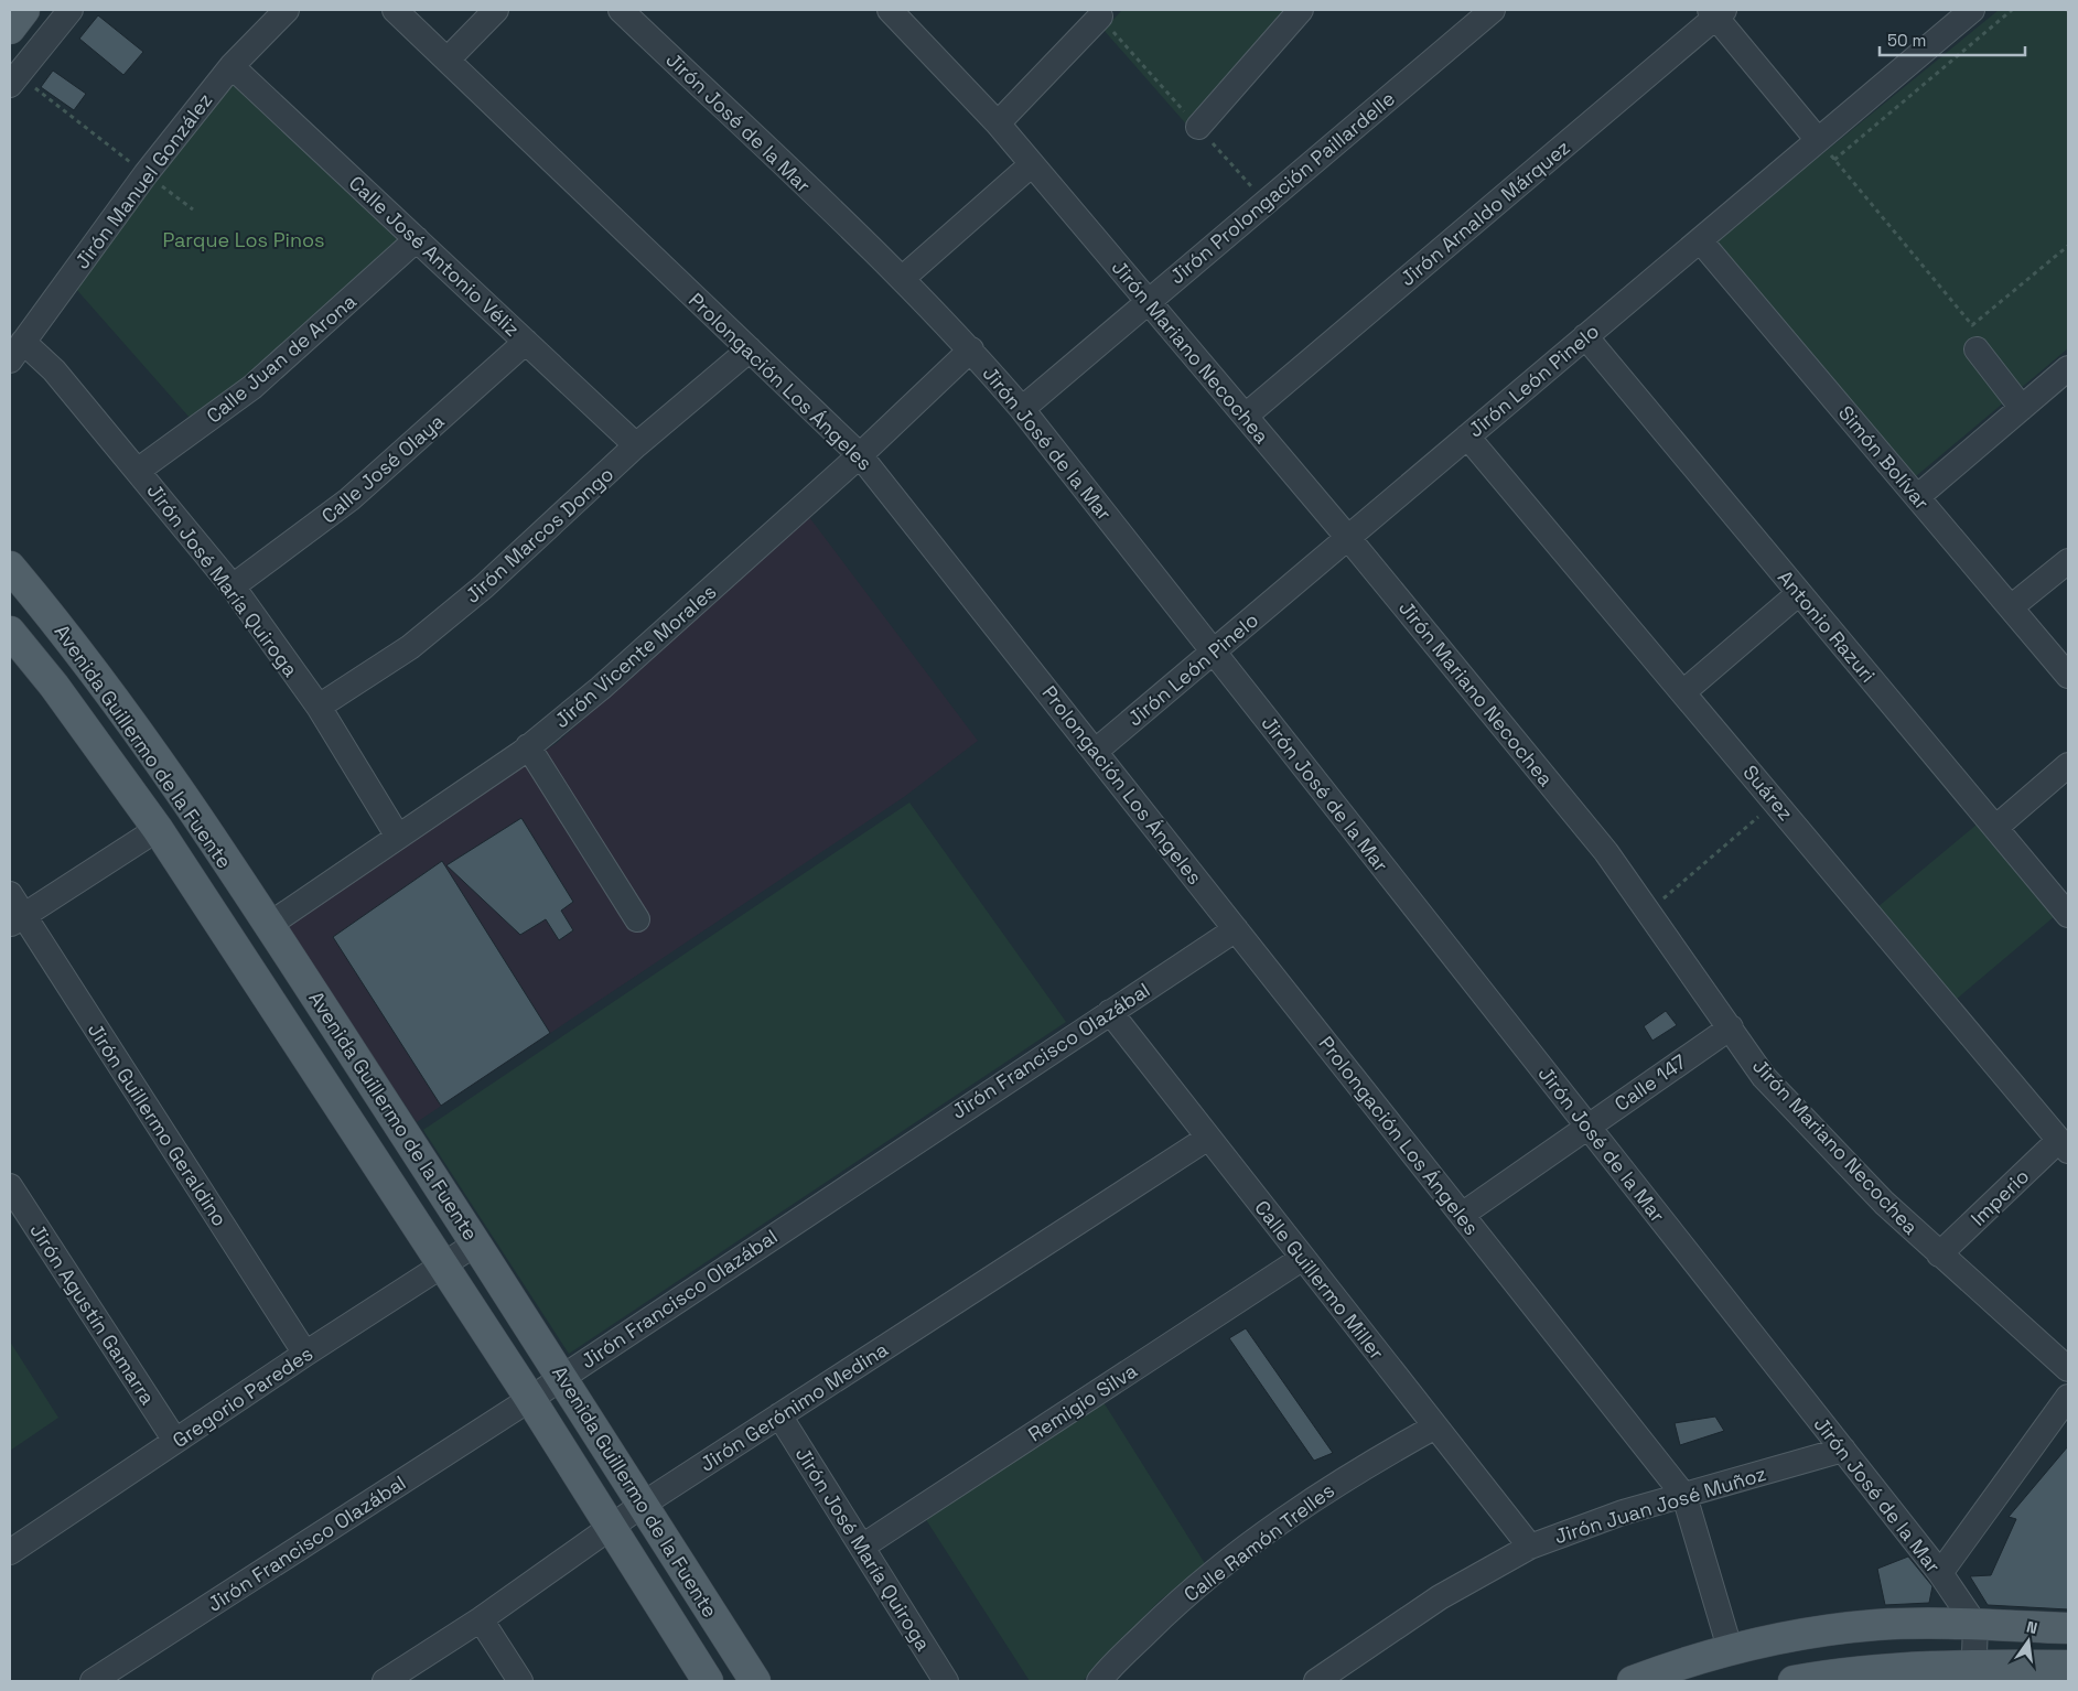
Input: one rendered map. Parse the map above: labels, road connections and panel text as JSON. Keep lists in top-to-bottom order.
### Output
{
  "streets": {
    "main road": ["Avenida Guillermo de la Fuente"],
    "street": [
      "Jirón José de la Mar",
      "Jirón Manuel González",
      "Jirón Prolongación Paillardelle",
      "Jirón Arnaldo Márquez",
      "Calle José Antonio Véliz",
      "Jirón Mariano Necochea",
      "Calle Juan de Arona",
      "Jirón León Pinelo",
      "Prolongación Los Ángeles",
      "Simón Bolívar",
      "Calle José Olaya",
      "Jirón Marcos Dongo",
      "Jirón José María Quiroga",
      "Antonio Razuri",
      "Jirón Vicente Morales",
      "Suárez",
      "Jirón Francisco Olazábal",
      "Calle 147",
      "Jirón Guillermo Geraldino",
      "Imperio",
      "Calle Guillermo Miller",
      "Jirón Agustín Gamarra",
      "Gregorio Paredes",
      "Remigio Silva",
      "Jirón Gerónimo Medina",
      "Jirón Juan José Muñoz",
      "Calle Ramón Trelles"
    ]
  },
  "crossings": [
    ["Jirón José de la Mar", "Jirón Prolongación Paillardelle"],
    ["Jirón José de la Mar", "Jirón León Pinelo"],
    ["Jirón José de la Mar", "Jirón Vicente Morales"],
    ["Jirón José de la Mar", "Calle 147"],
    ["Jirón José de la Mar", "Jirón Juan José Muñoz"],
    ["Jirón Manuel González", "Calle José Antonio Véliz"],
    ["Jirón Manuel González", "Jirón José María Quiroga"],
    ["Jirón Prolongación Paillardelle", "Jirón Mariano Necochea"],
    ["Jirón Arnaldo Márquez", "Jirón Mariano Necochea"],
    ["Calle José Antonio Véliz", "Calle Juan de Arona"],
    ["Calle José Antonio Véliz", "Calle José Olaya"],
    ["Calle José Antonio Véliz", "Jirón Marcos Dongo"],
    ["Jirón Mariano Necochea", "Jirón León Pinelo"],
    ["Jirón Mariano Necochea", "Calle 147"],
    ["Jirón Mariano Necochea", "Imperio"],
    ["Calle Juan de Arona", "Jirón José María Quiroga"],
    ["Jirón León Pinelo", "Prolongación Los Ángeles"],
    ["Jirón León Pinelo", "Simón Bolívar"],
    ["Jirón León Pinelo", "Antonio Razuri"],
    ["Jirón León Pinelo", "Suárez"],
    ["Prolongación Los Ángeles", "Jirón Marcos Dongo"],
    ["Prolongación Los Ángeles", "Jirón Vicente Morales"],
    ["Prolongación Los Ángeles", "Jirón Francisco Olazábal"],
    ["Prolongación Los Ángeles", "Calle 147"],
    ["Prolongación Los Ángeles", "Jirón Juan José Muñoz"],
    ["Calle José Olaya", "Jirón José María Quiroga"],
    ["Jirón Marcos Dongo", "Jirón José María Quiroga"],
    ["Jirón José María Quiroga", "Jirón Vicente Morales"],
    ["Jirón José María Quiroga", "Remigio Silva"],
    ["Jirón José María Quiroga", "Jirón Gerónimo Medina"],
    ["Jirón Vicente Morales", "Avenida Guillermo de la Fuente"],
    ["Avenida Guillermo de la Fuente", "Jirón Francisco Olazábal"],
    ["Avenida Guillermo de la Fuente", "Gregorio Paredes"],
    ["Avenida Guillermo de la Fuente", "Jirón Gerónimo Medina"],
    ["Suárez", "Imperio"],
    ["Jirón Francisco Olazábal", "Calle Guillermo Miller"],
    ["Jirón Guillermo Geraldino", "Gregorio Paredes"],
    ["Calle Guillermo Miller", "Remigio Silva"],
    ["Calle Guillermo Miller", "Jirón Gerónimo Medina"],
    ["Calle Guillermo Miller", "Jirón Juan José Muñoz"],
    ["Calle Guillermo Miller", "Calle Ramón Trelles"],
    ["Jirón Agustín Gamarra", "Gregorio Paredes"]
  ],
  "parks": ["Parque Los Pinos"],
  "scale_bar": "50 m",
  "north": "top"
}
